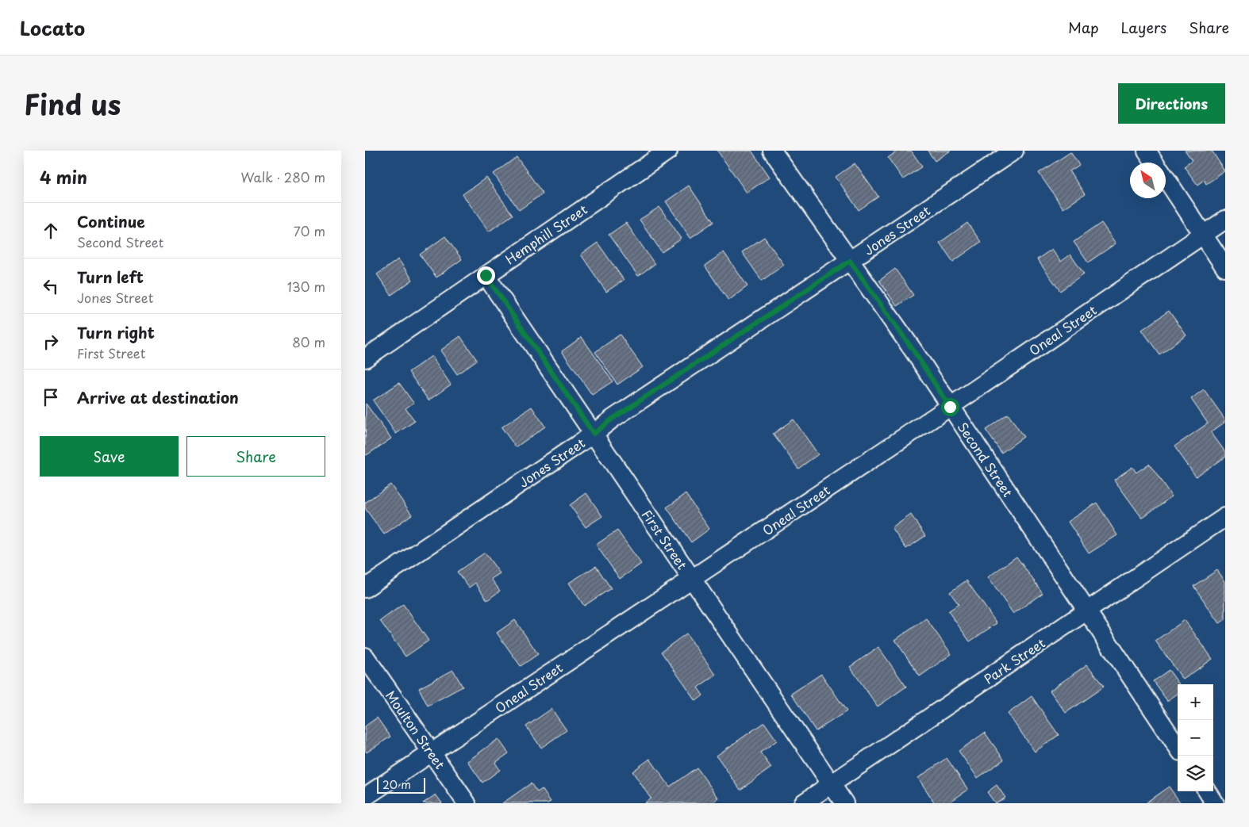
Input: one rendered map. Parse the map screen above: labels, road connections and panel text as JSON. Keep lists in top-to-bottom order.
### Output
{
  "streets": {
    "street": [
      "Jones Street",
      "Hemphill Street",
      "Oneal Street",
      "Second Street",
      "First Street",
      "Park Street",
      "Moulton Street"
    ]
  },
  "crossings": [
    ["Jones Street", "Second Street"],
    ["Jones Street", "First Street"],
    ["Hemphill Street", "First Street"],
    ["Oneal Street", "Second Street"],
    ["Oneal Street", "First Street"],
    ["Oneal Street", "Moulton Street"],
    ["Second Street", "Park Street"],
    ["First Street", "Park Street"]
  ],
  "scale_bar": "20 m",
  "north": "top left",
  "page": {
    "header": "Locato",
    "nav": ["Map", "Layers", "Share"],
    "title": "Find us",
    "buttons": [
      "Directions",
      ["Save", "Share"]
    ],
    "heading": ["4 min", "Walk · 280 m"],
    "list": [
      ["Continue", "Second Street", "70 m"],
      ["Turn left", "Jones Street", "130 m"],
      ["Turn right", "First Street", "80 m"],
      "Arrive at destination"
    ],
    "map_buttons": ["+", "−"],
    "scale": "20 m"
  }
}
